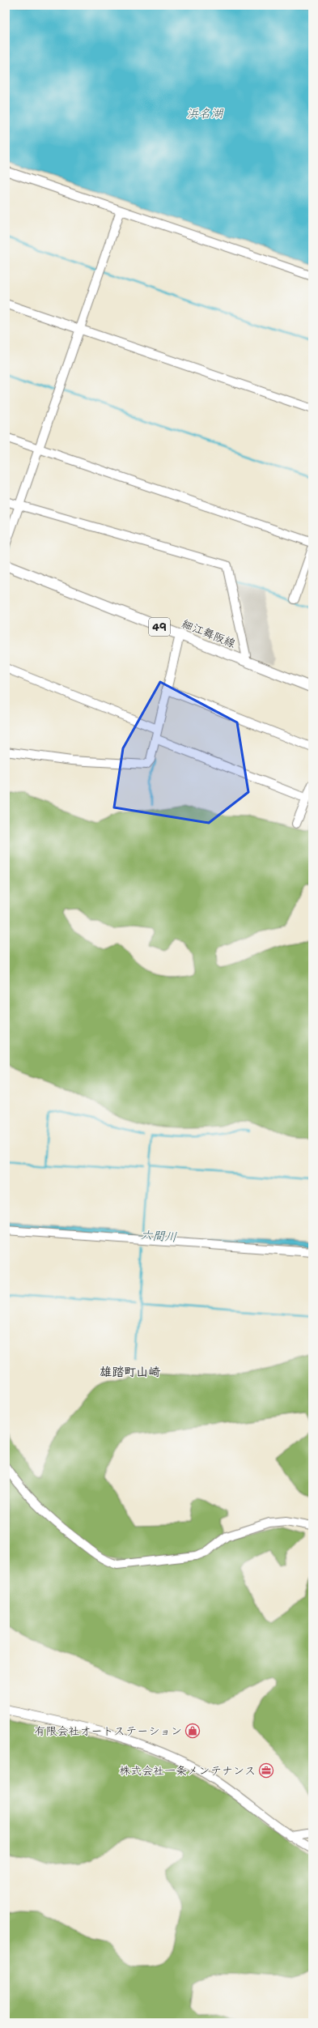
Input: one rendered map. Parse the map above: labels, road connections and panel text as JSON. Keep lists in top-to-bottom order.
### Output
{
  "streets": {
    "main road": ["49", "細江舞阪線"]
  },
  "districts": ["雄踏町山崎"],
  "water": ["浜名湖", "六間川"],
  "places": {
    "shop": ["有限会社オートステーション"],
    "office": ["株式会社一条メンテナンス"]
  }
}
